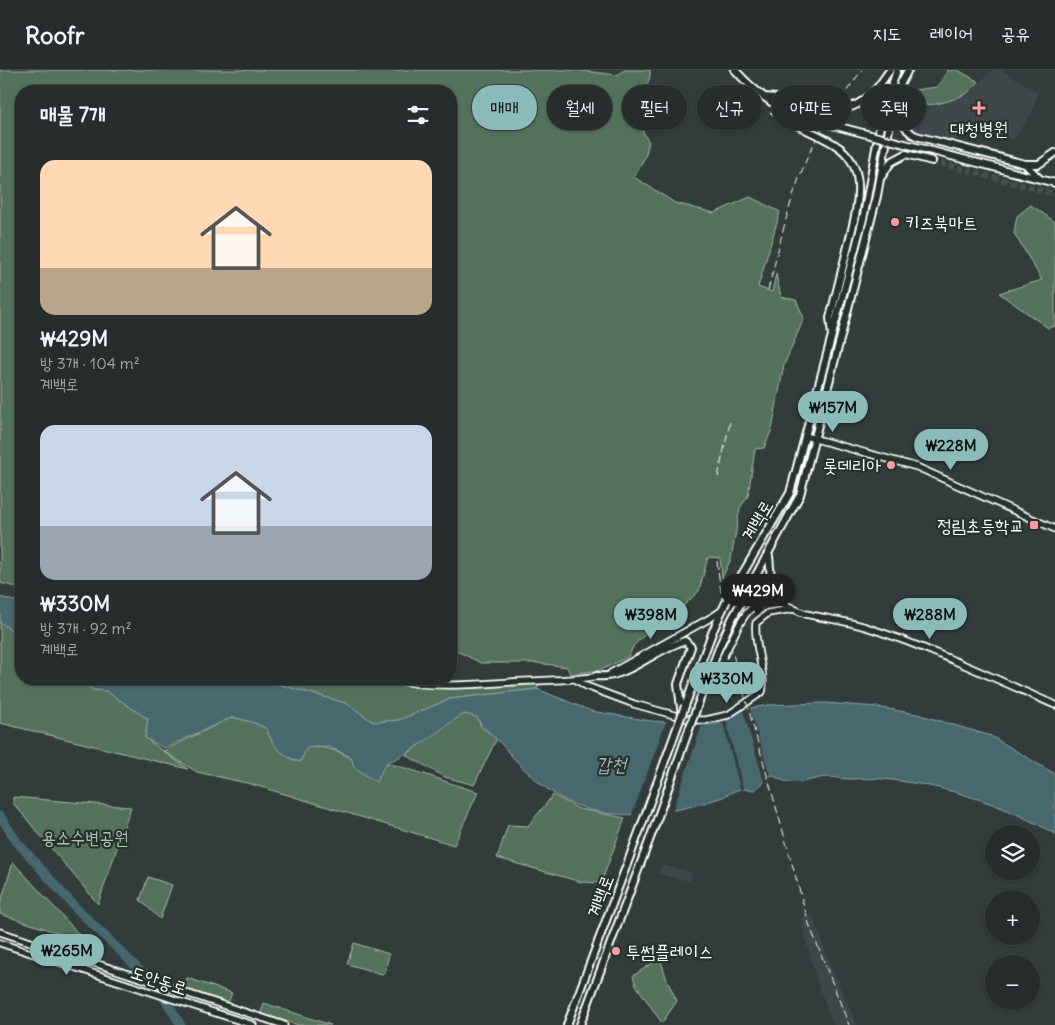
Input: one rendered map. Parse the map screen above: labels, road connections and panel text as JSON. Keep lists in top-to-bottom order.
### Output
{
  "streets": {
    "main road": ["계백로", "도안동로"]
  },
  "water": ["갑천"],
  "parks": ["용소수변공원"],
  "places": {
    "health": ["대청병원"],
    "other": ["키즈북마트", "롯데리아", "투썸플레이스"],
    "transit": ["정림초등학교"]
  },
  "page": {
    "header": "Roofr",
    "nav": ["지도", "레이어", "공유"],
    "chip": [
      "매매",
      "월세",
      "필터",
      "신규",
      "아파트",
      "주택"
    ],
    "heading": "매물 7개",
    "list": [
      {
        "name": "₩429M",
        "note": "방 3개 · 104 m² · 계백로"
      },
      {
        "name": "₩330M",
        "note": "방 3개 · 92 m² · 계백로"
      }
    ],
    "price": [
      "₩157M",
      "₩228M",
      "₩429M",
      "₩398M",
      "₩288M",
      "₩330M",
      "₩265M"
    ],
    "map_buttons": ["+", "−"]
  }
}
